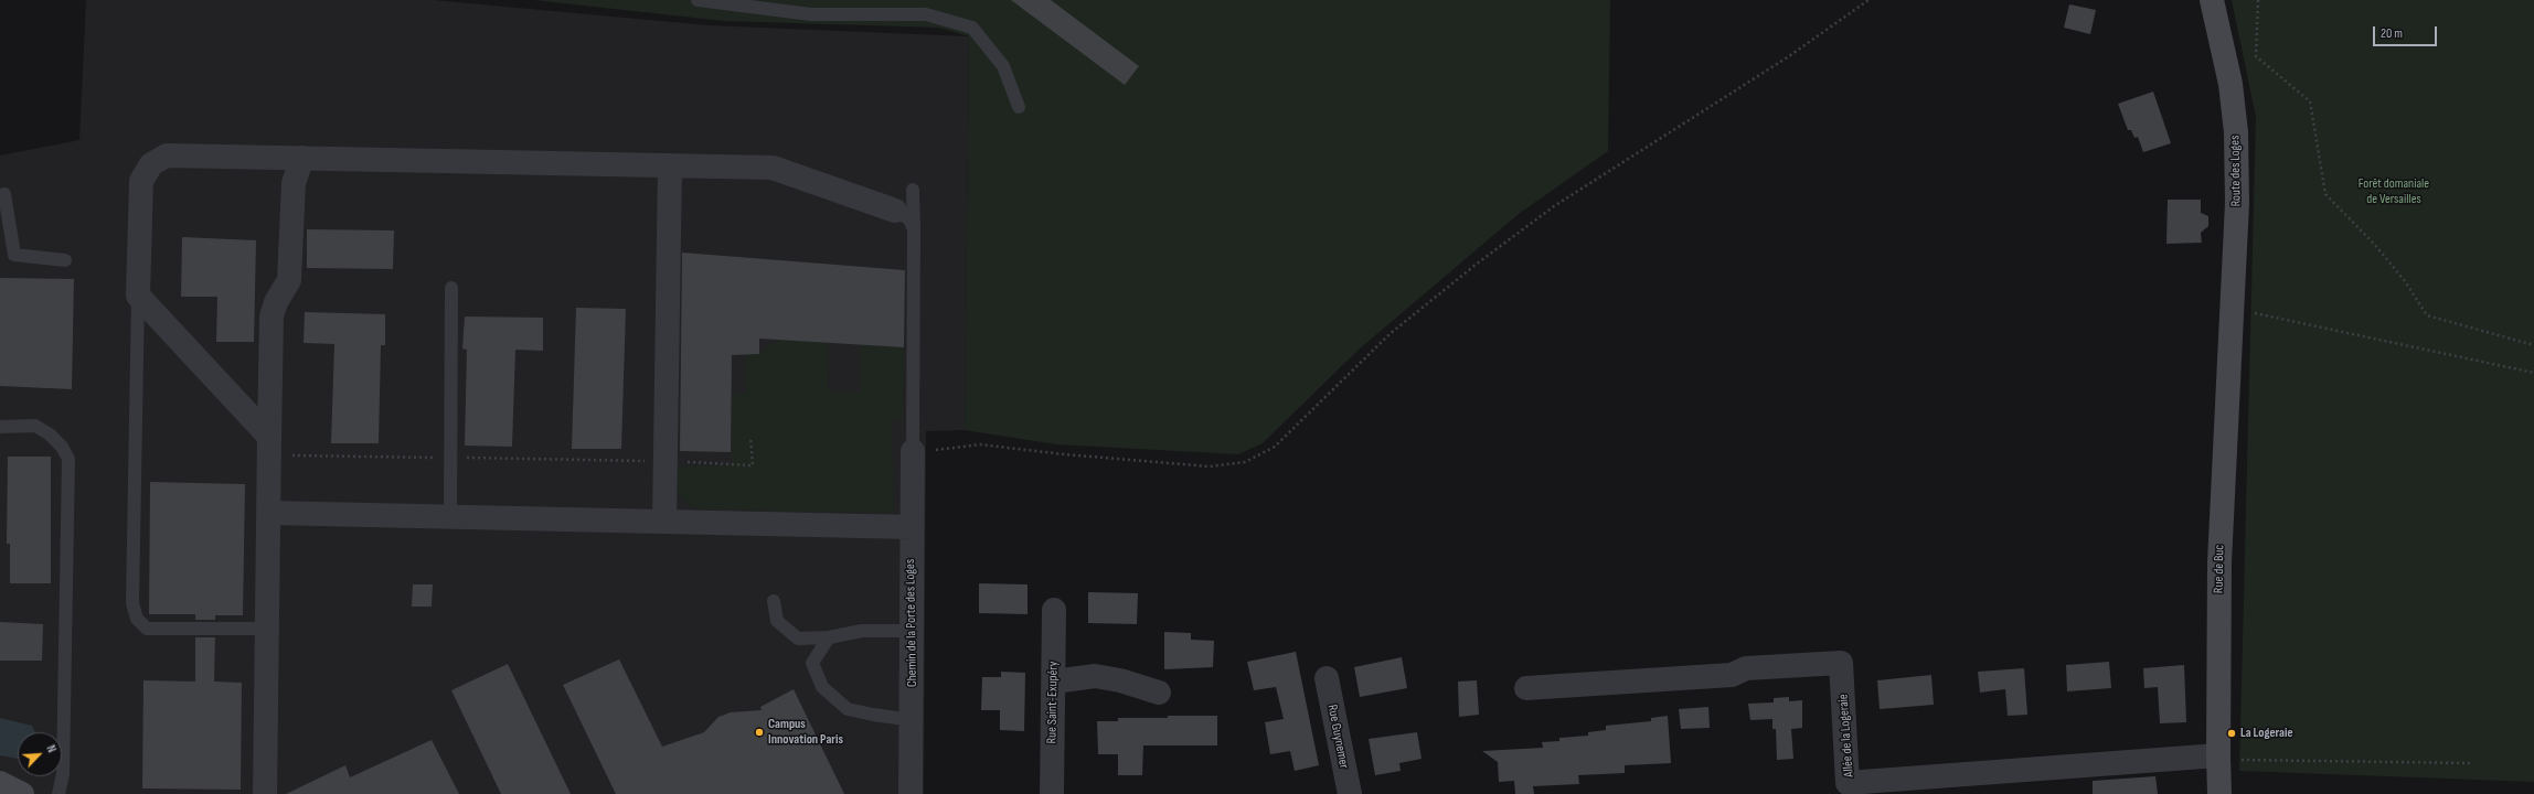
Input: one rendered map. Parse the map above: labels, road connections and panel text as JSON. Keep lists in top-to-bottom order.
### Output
{
  "streets": {
    "street": [
      "Route des Loges",
      "Rue de Buc",
      "Chemin de la Porte des Loges",
      "Rue Saint-Exupéry",
      "Allée de la Logeraie",
      "Rue Guynemer"
    ]
  },
  "crossings": [
    ["Route des Loges", "Rue de Buc"],
    ["Rue de Buc", "Allée de la Logeraie"]
  ],
  "parks": ["Forêt domaniale de Versailles"],
  "places": ["Campus Innovation Paris", "La Logeraie"],
  "scale_bar": "20 m",
  "north": "top right"
}
